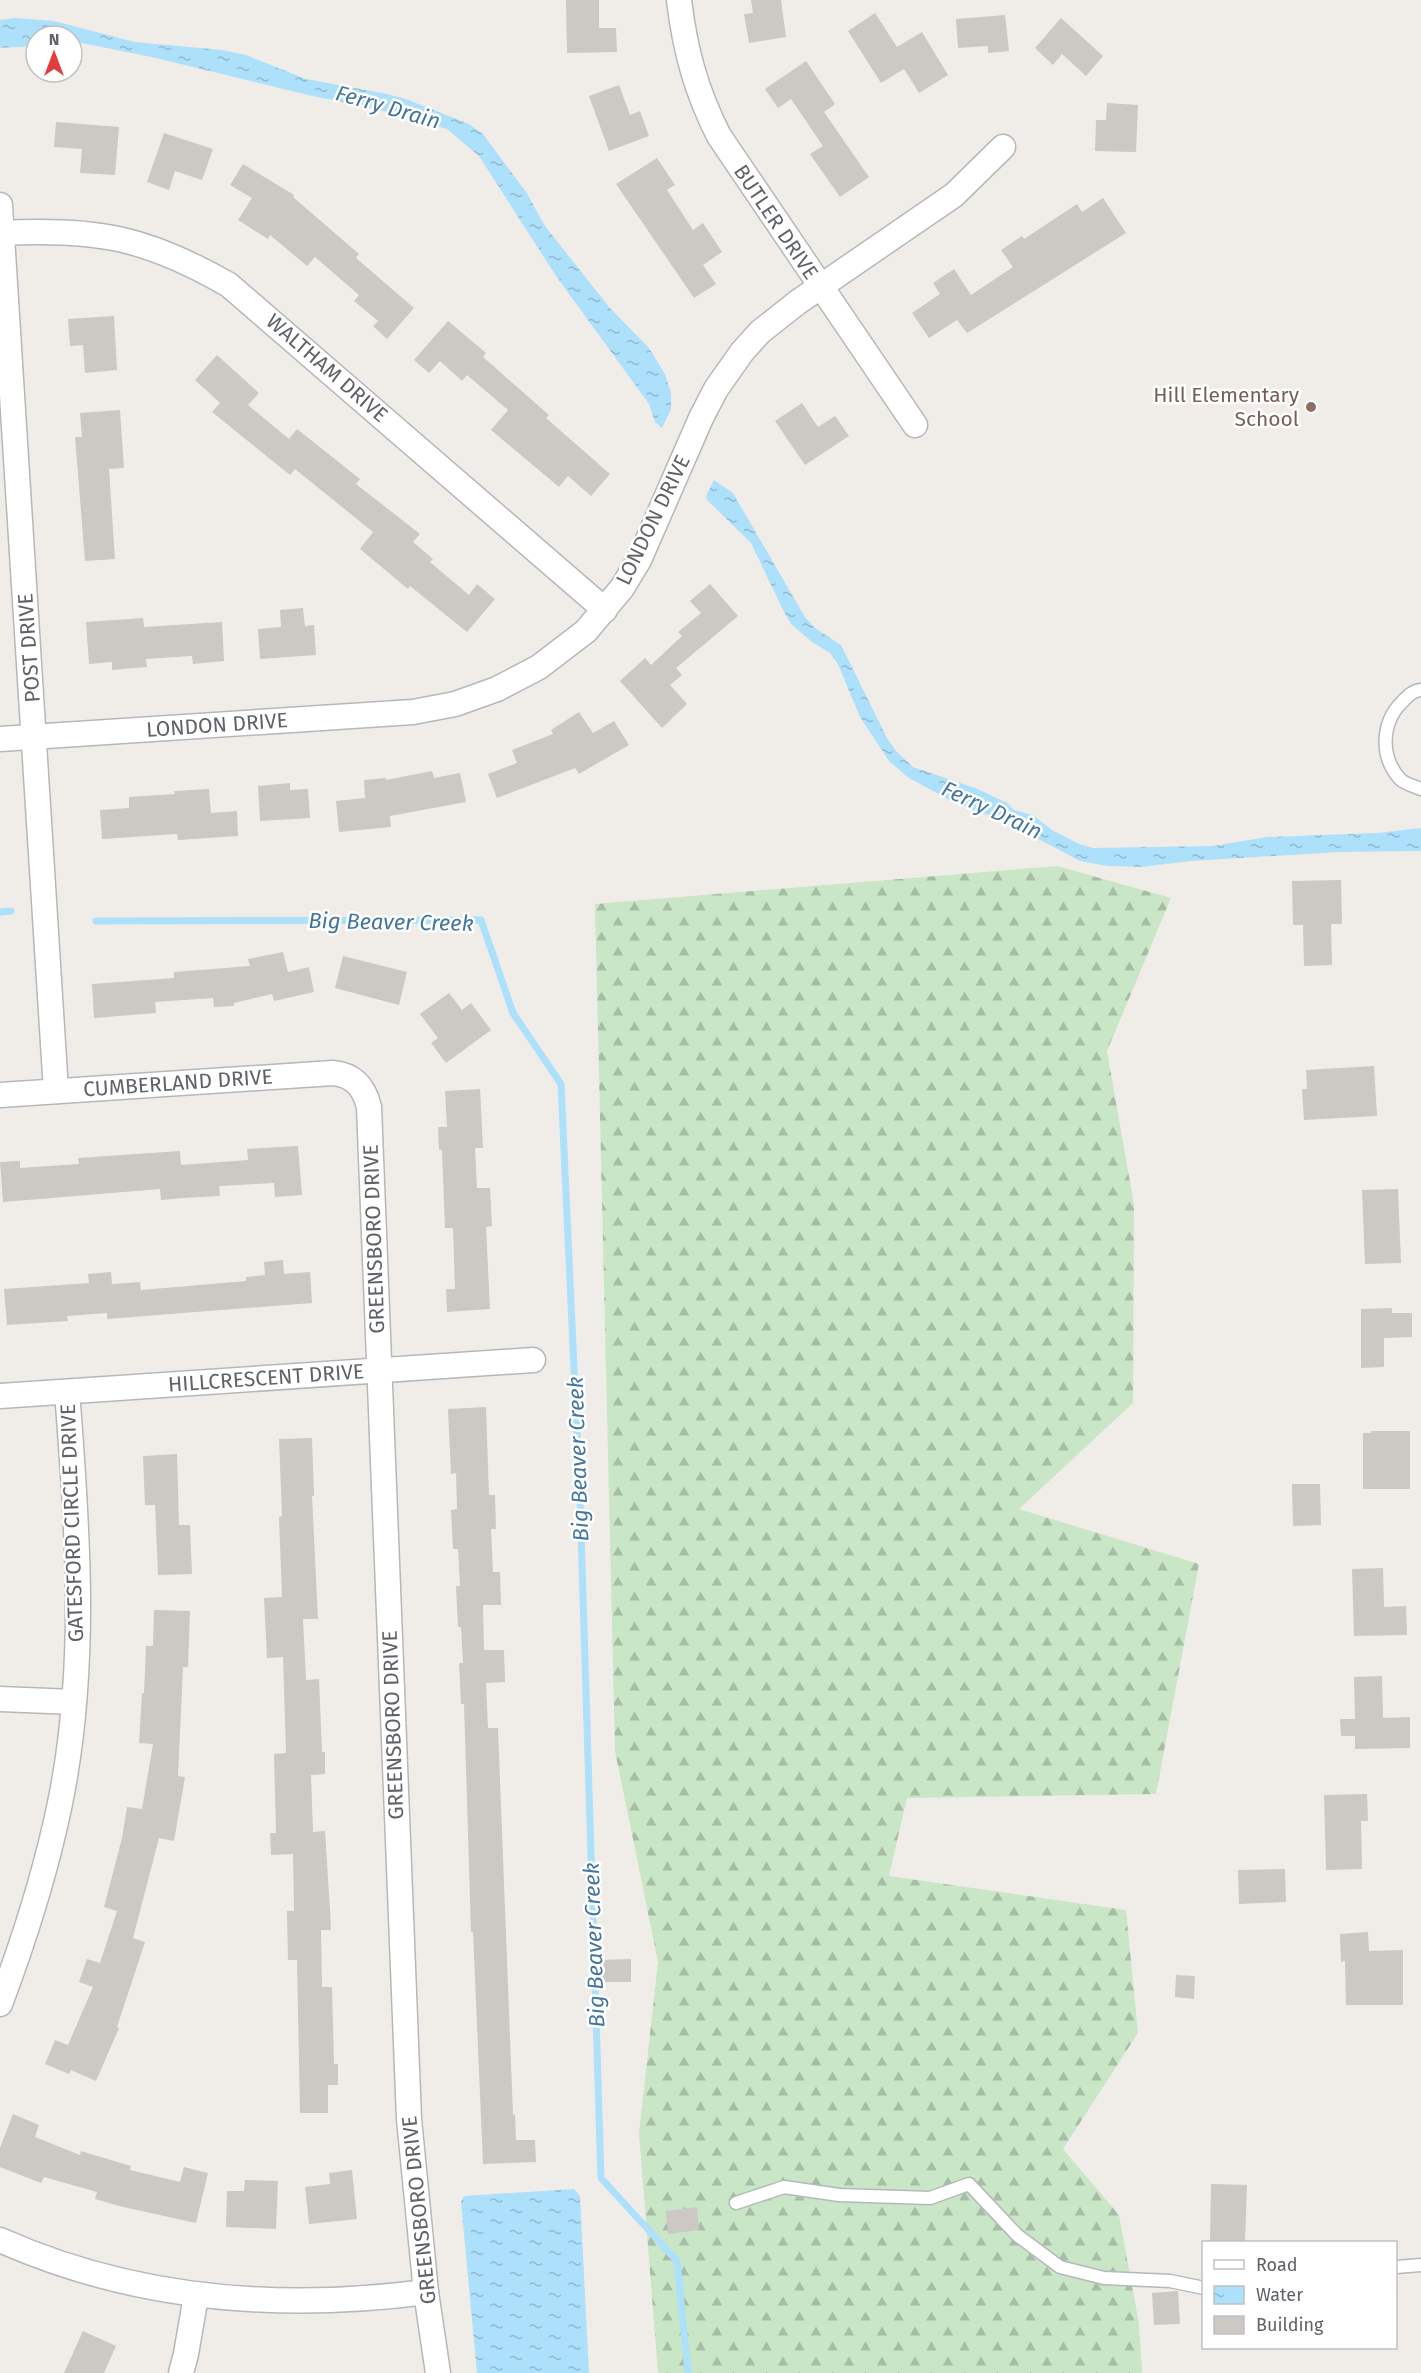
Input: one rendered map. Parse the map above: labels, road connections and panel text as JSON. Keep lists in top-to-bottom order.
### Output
{
  "streets": {
    "street": [
      "BUTLER DRIVE",
      "WALTHAM DRIVE",
      "LONDON DRIVE",
      "POST DRIVE",
      "CUMBERLAND DRIVE",
      "GREENSBORO DRIVE",
      "HILLCRESCENT DRIVE",
      "GATESFORD CIRCLE DRIVE"
    ]
  },
  "crossings": [
    ["BUTLER DRIVE", "LONDON DRIVE"],
    ["WALTHAM DRIVE", "LONDON DRIVE"],
    ["WALTHAM DRIVE", "POST DRIVE"],
    ["LONDON DRIVE", "POST DRIVE"],
    ["POST DRIVE", "CUMBERLAND DRIVE"],
    ["CUMBERLAND DRIVE", "GREENSBORO DRIVE"],
    ["GREENSBORO DRIVE", "HILLCRESCENT DRIVE"],
    ["HILLCRESCENT DRIVE", "GATESFORD CIRCLE DRIVE"]
  ],
  "water": ["Ferry Drain", "Big Beaver Creek"],
  "places": ["Hill Elementary School"],
  "legend": ["Road", "Water", "Building"],
  "north": "top"
}
